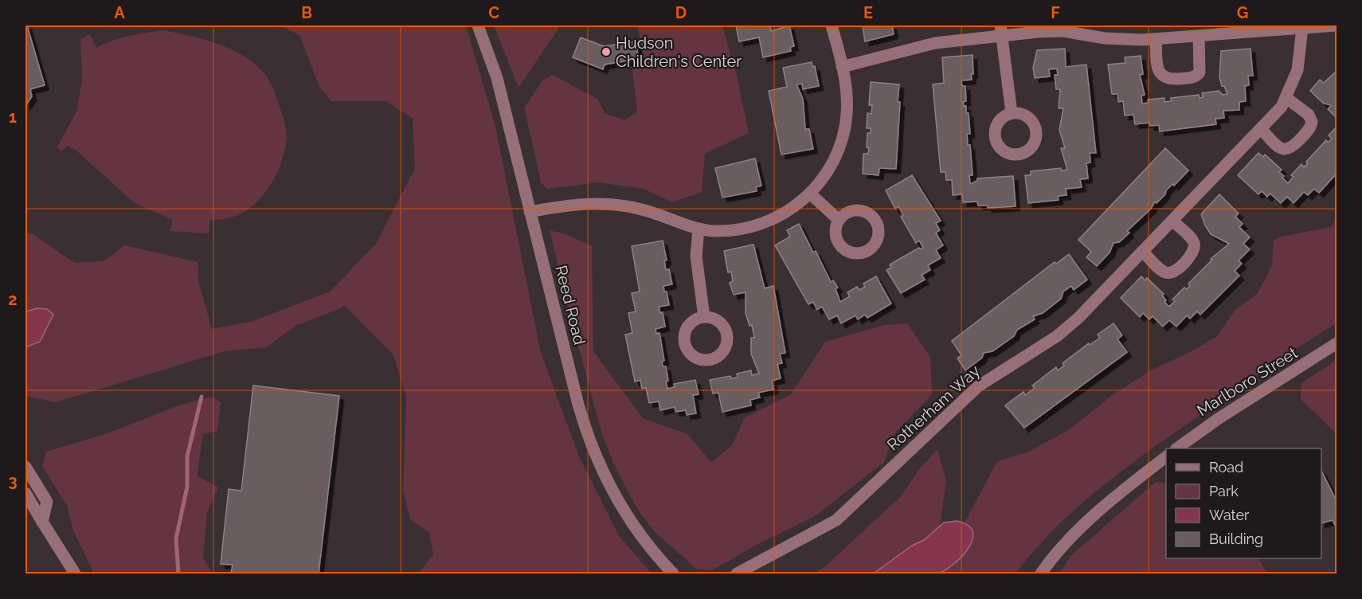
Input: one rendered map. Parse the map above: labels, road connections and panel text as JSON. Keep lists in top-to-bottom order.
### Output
{
  "streets": {
    "street": ["Reed Road", "Marlboro Street", "Rotherham Way"]
  },
  "places": ["Hudson Children's Center"],
  "legend": [
    "Road",
    "Park",
    "Water",
    "Building"
  ],
  "grid": {
    "columns": [
      "A",
      "B",
      "C",
      "D",
      "E",
      "F",
      "G"
    ],
    "rows": ["1", "2", "3"]
  }
}
